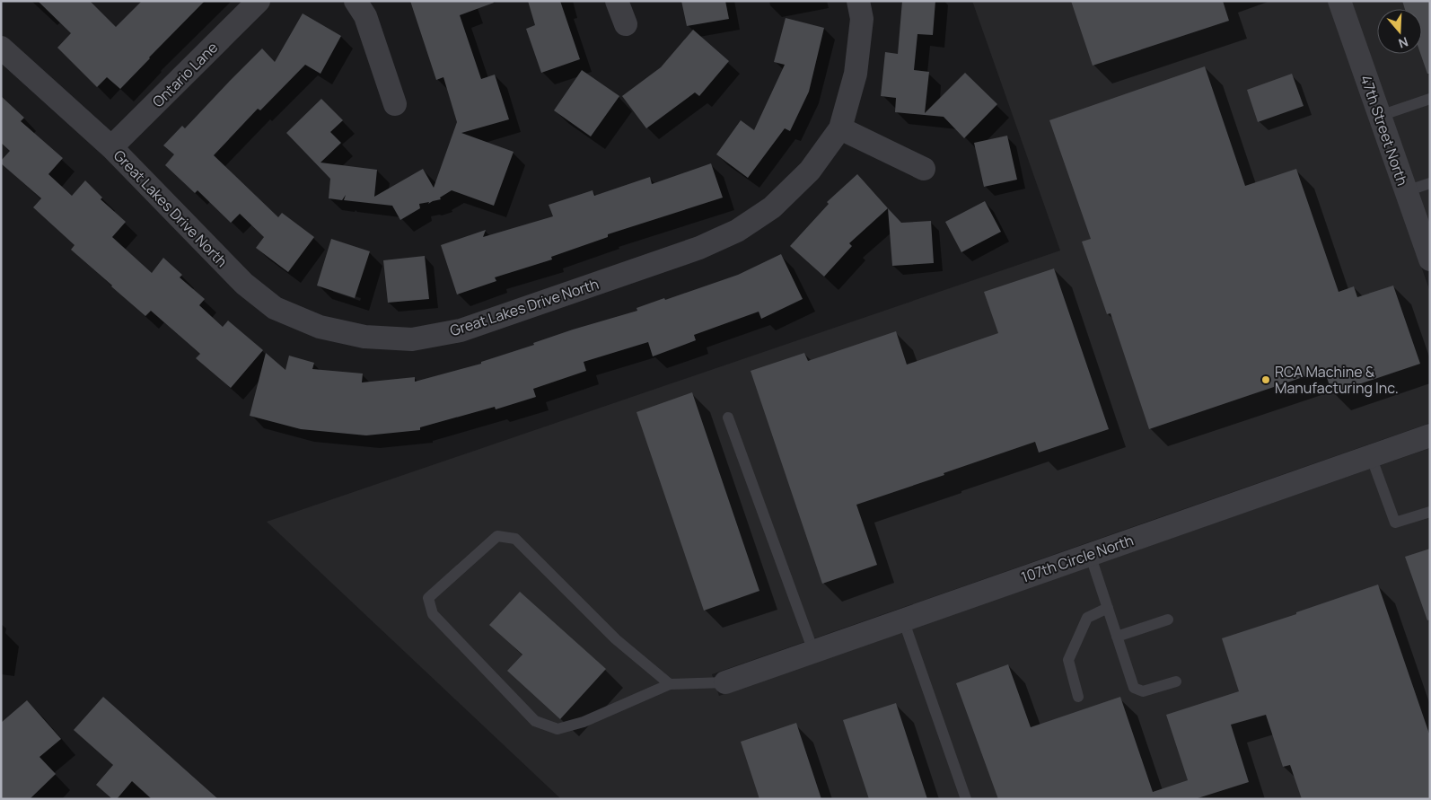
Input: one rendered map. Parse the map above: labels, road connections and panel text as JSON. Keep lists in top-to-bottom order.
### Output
{
  "streets": {
    "street": [
      "Ontario Lane",
      "47th Street North",
      "Great Lakes Drive North",
      "107th Circle North"
    ]
  },
  "crossings": [
    ["Ontario Lane", "Great Lakes Drive North"]
  ],
  "places": ["RCA Machine & Manufacturing Inc."],
  "north": "bottom"
}
